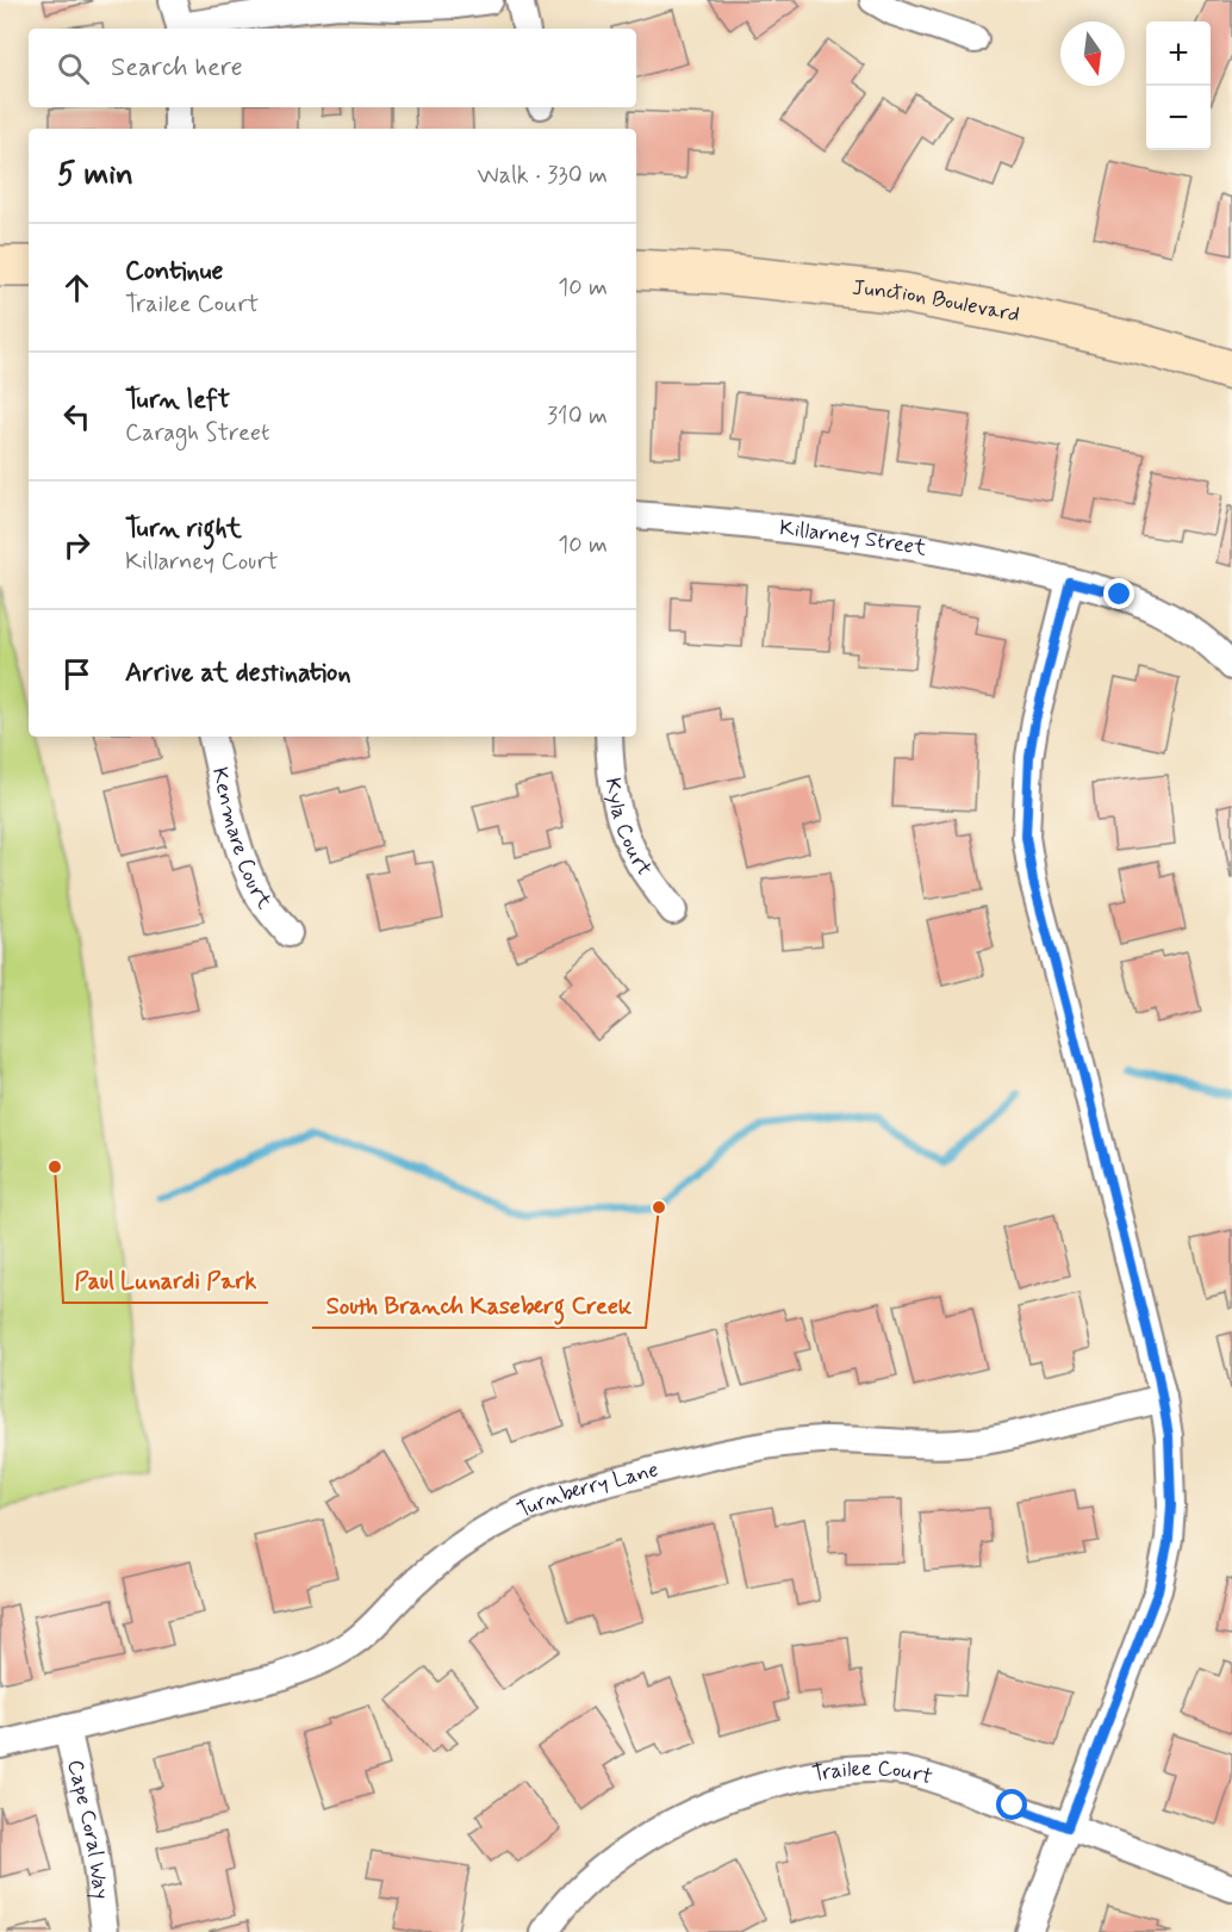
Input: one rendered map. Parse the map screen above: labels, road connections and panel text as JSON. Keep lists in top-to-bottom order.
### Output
{
  "streets": {
    "main road": ["Junction Boulevard"],
    "street": [
      "Killarney Street",
      "Kyla Court",
      "Kenmare Court",
      "Turnberry Lane",
      "Trailee Court",
      "Cape Coral Way"
    ]
  },
  "crossings": [
    ["Turnberry Lane", "Cape Coral Way"]
  ],
  "places": ["Paul Lunardi Park", "South Branch Kaseberg Creek"],
  "north": "bottom",
  "page": {
    "map_buttons": ["+", "−"],
    "search": "Search here",
    "heading": ["5 min", "Walk · 330 m"],
    "list": [
      ["Continue", "Trailee Court", "10 m"],
      ["Turn left", "Caragh Street", "310 m"],
      ["Turn right", "Killarney Court", "10 m"],
      "Arrive at destination"
    ]
  }
}
